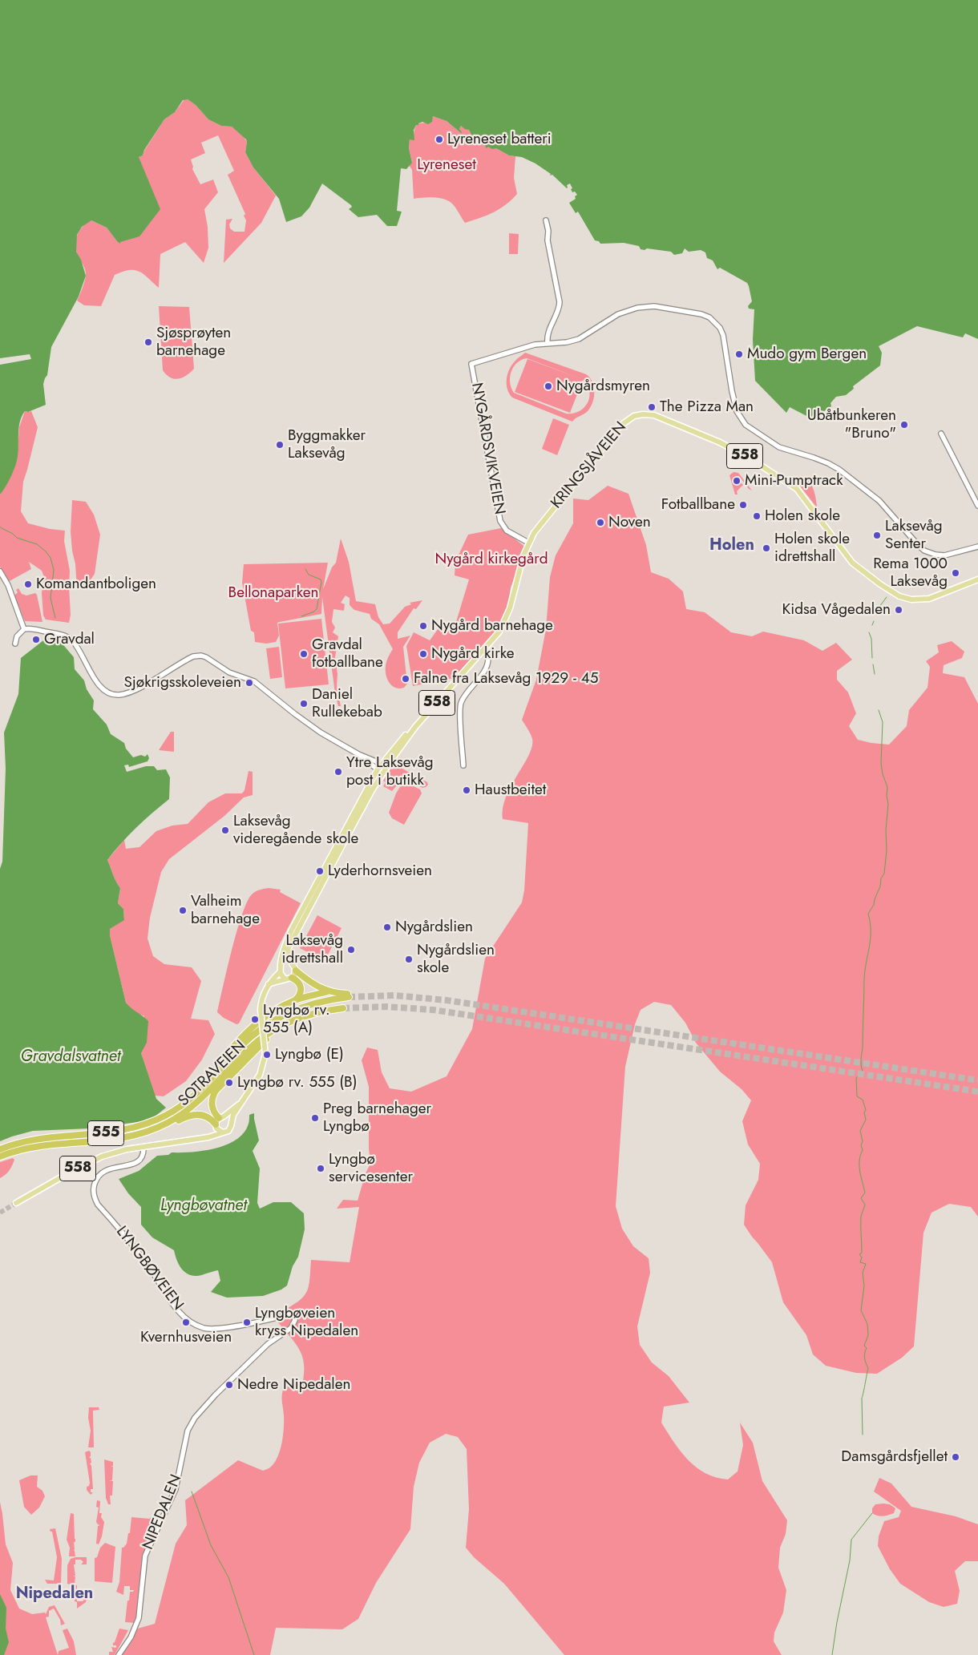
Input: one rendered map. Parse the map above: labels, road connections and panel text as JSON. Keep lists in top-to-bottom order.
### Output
{
  "streets": {
    "highway": ["SOTRAVEIEN", "555"],
    "main road": ["558", "KRINGSJÅVEIEN"],
    "street": ["NYGÅRDSVIKVEIEN", "LYNGBØVEIEN", "NIPEDALEN"]
  },
  "crossings": [
    ["NYGÅRDSVIKVEIEN", "KRINGSJÅVEIEN"],
    ["558", "KRINGSJÅVEIEN"],
    ["558", "555"],
    ["558", "LYNGBØVEIEN"],
    ["SOTRAVEIEN", "555"],
    ["LYNGBØVEIEN", "NIPEDALEN"]
  ],
  "districts": ["Holen", "Nipedalen"],
  "water": ["Gravdalsvatnet", "Lyngbøvatnet"],
  "parks": ["Lyreneset", "Nygård kirkegård", "Bellonaparken"],
  "places": [
    "Lyreneset batteri",
    "Sjøsprøyten barnehage",
    "Mudo gym Bergen",
    "Nygårdsmyren",
    "The Pizza Man",
    "Ubåtbunkeren \"Bruno\"",
    "Byggmakker Laksevåg",
    "Mini-Pumptrack",
    "Fotballbane",
    "Holen skole",
    "Noven",
    "Laksevåg Senter",
    "Holen skole idrettshall",
    "Rema 1000 Laksevåg",
    "Komandantboligen",
    "Kidsa Vågedalen",
    "Nygård barnehage",
    "Gravdal",
    "Gravdal fotballbane",
    "Nygård kirke",
    "Falne fra Laksevåg 1929 - 45",
    "Sjøkrigsskoleveien",
    "Daniel Rullekebab",
    "Ytre Laksevåg post i butikk",
    "Haustbeitet",
    "Laksevåg videregående skole",
    "Lyderhornsveien",
    "Valheim barnehage",
    "Nygårdslien",
    "Laksevåg idrettshall",
    "Nygårdslien skole",
    "Lyngbø rv. 555 (A)",
    "Lyngbø (E)",
    "Lyngbø rv. 555 (B)",
    "Preg barnehager Lyngbø",
    "Lyngbø servicesenter",
    "Kvernhusveien",
    "Lyngbøveien kryss Nipedalen",
    "Nedre Nipedalen",
    "Damsgårdsfjellet"
  ]
}
